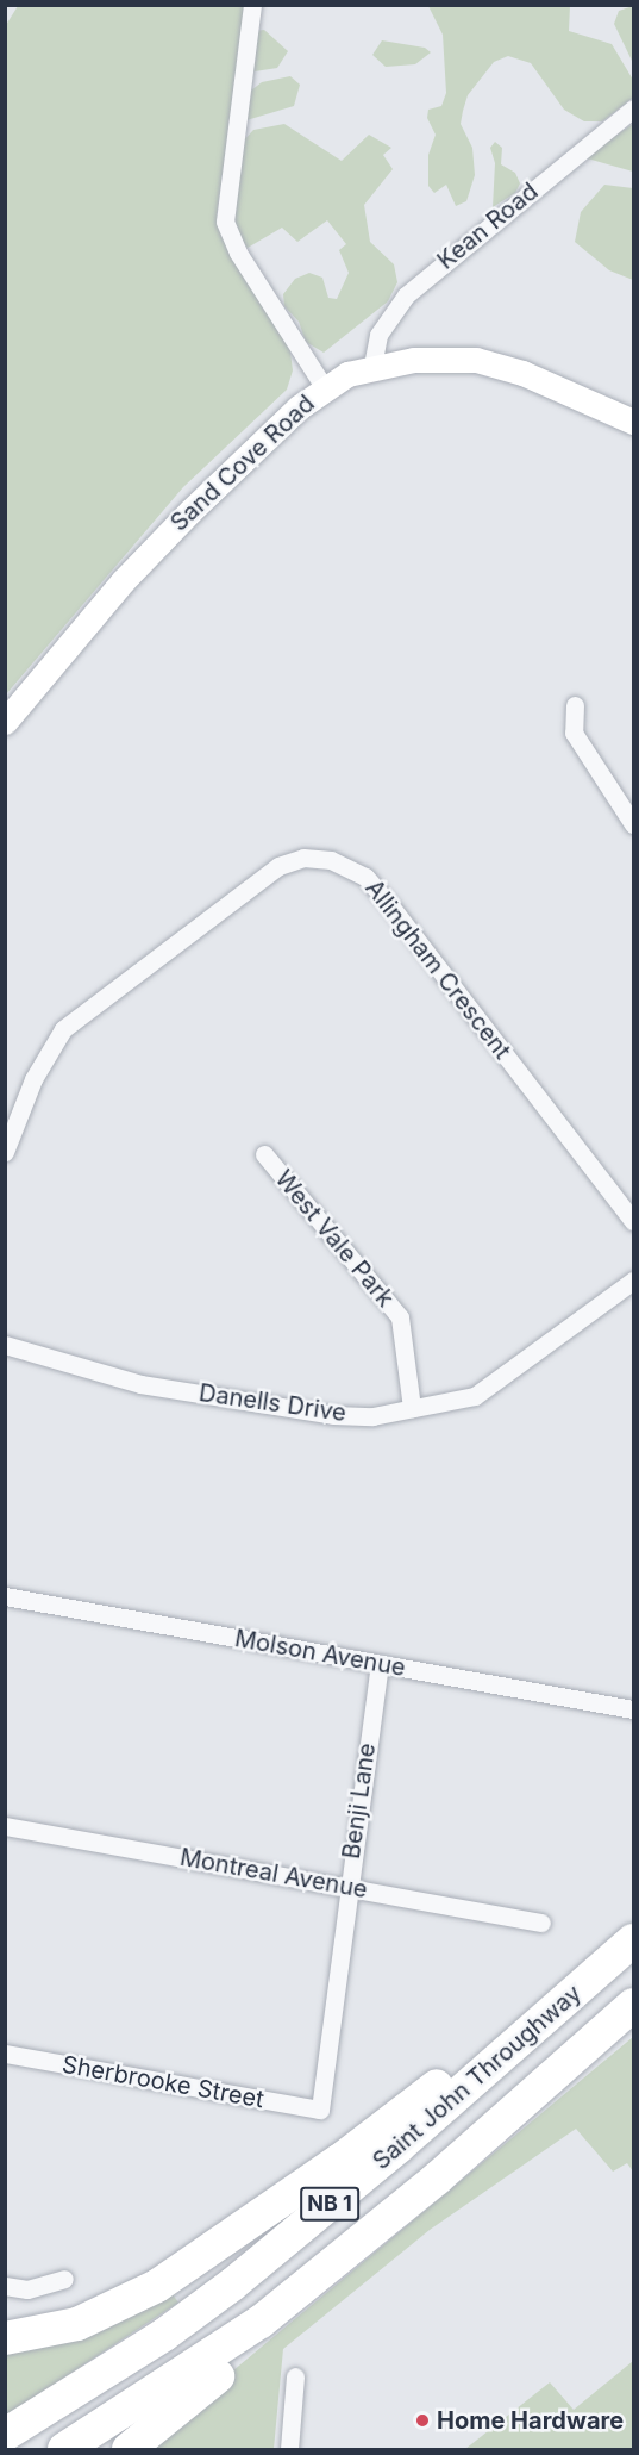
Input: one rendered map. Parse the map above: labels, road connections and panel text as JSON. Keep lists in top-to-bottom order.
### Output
{
  "streets": {
    "highway": ["Saint John Throughway", "NB 1"],
    "street": [
      "Kean Road",
      "Sand Cove Road",
      "Allingham Crescent",
      "West Vale Park",
      "Danells Drive",
      "Molson Avenue",
      "Benji Lane",
      "Montreal Avenue",
      "Sherbrooke Street"
    ]
  },
  "crossings": [
    ["Kean Road", "Sand Cove Road"],
    ["West Vale Park", "Danells Drive"],
    ["Molson Avenue", "Benji Lane"],
    ["Benji Lane", "Montreal Avenue"],
    ["Benji Lane", "Sherbrooke Street"]
  ],
  "places": ["Home Hardware"]
}
